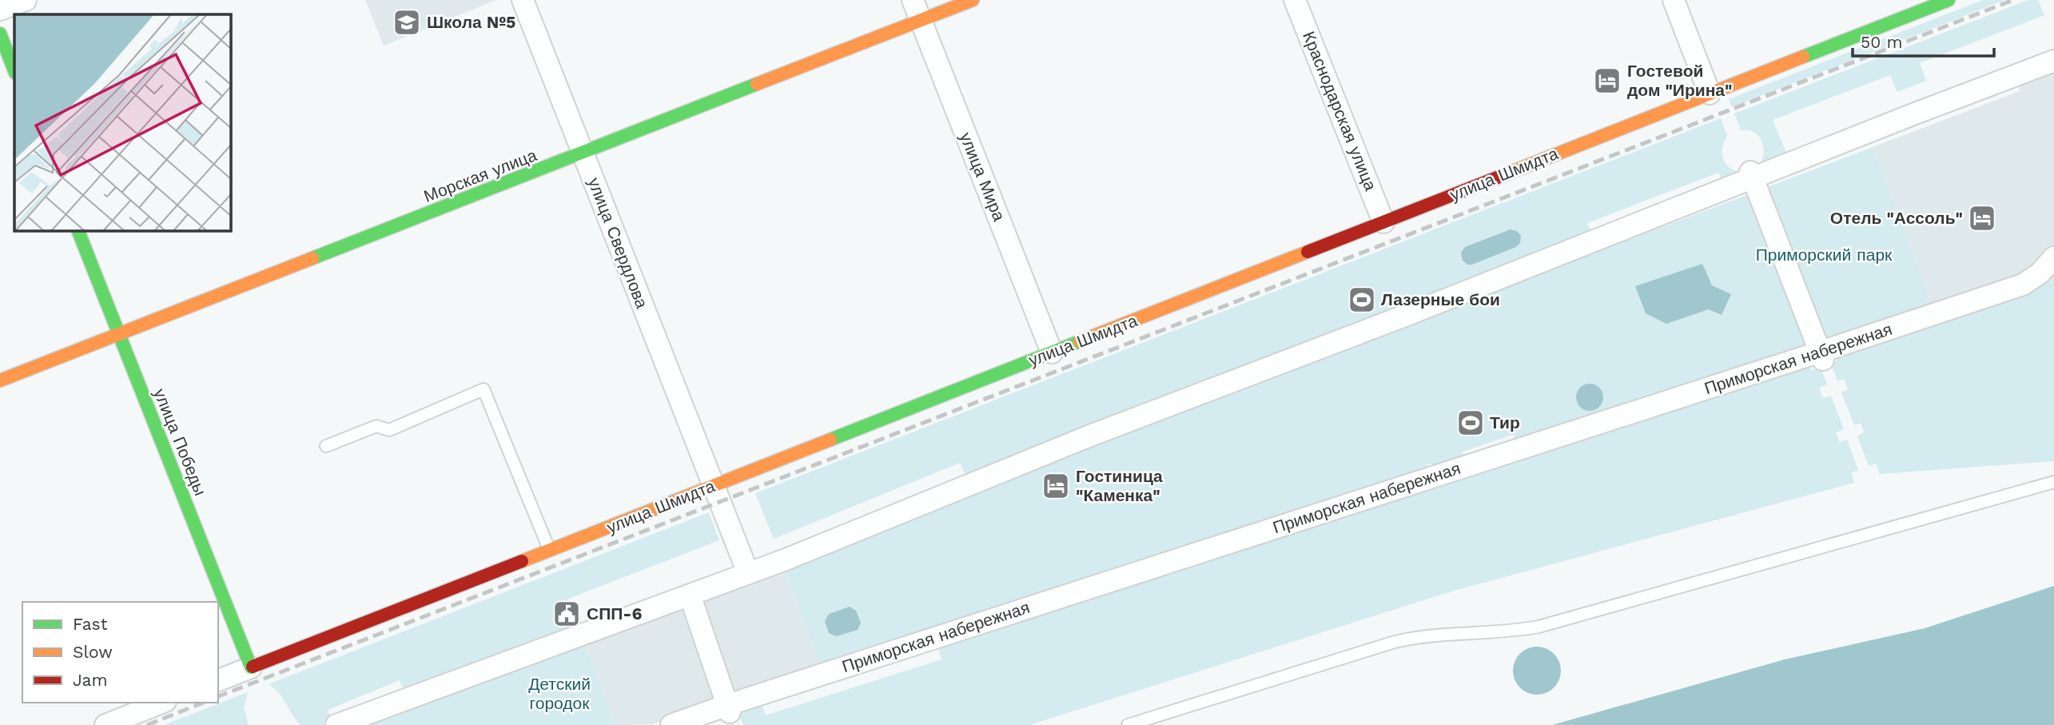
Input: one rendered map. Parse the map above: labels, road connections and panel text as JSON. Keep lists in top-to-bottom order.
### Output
{
  "streets": {
    "street": [
      "Краснодарская улица",
      "улица Шмидта",
      "Морская улица",
      "улица Мира",
      "улица Свердлова",
      "Приморская набережная",
      "улица Победы"
    ]
  },
  "crossings": [
    ["Краснодарская улица", "улица Шмидта"],
    ["улица Шмидта", "улица Мира"],
    ["улица Шмидта", "улица Свердлова"],
    ["улица Шмидта", "улица Победы"],
    ["Морская улица", "улица Мира"],
    ["Морская улица", "улица Свердлова"],
    ["Морская улица", "улица Победы"]
  ],
  "parks": ["Приморский парк", "Детский городок"],
  "places": {
    "school or university": ["Школа №5"],
    "hotel": ["Гостевой дом \"Ирина\"", "Отель \"Ассоль\"", "Гостиница \"Каменка\""],
    "sports": ["Лазерные бои", "Тир"],
    "public building": ["СПП-6"]
  },
  "legend": ["Fast", "Slow", "Jam"],
  "scale_bar": "50 m"
}
